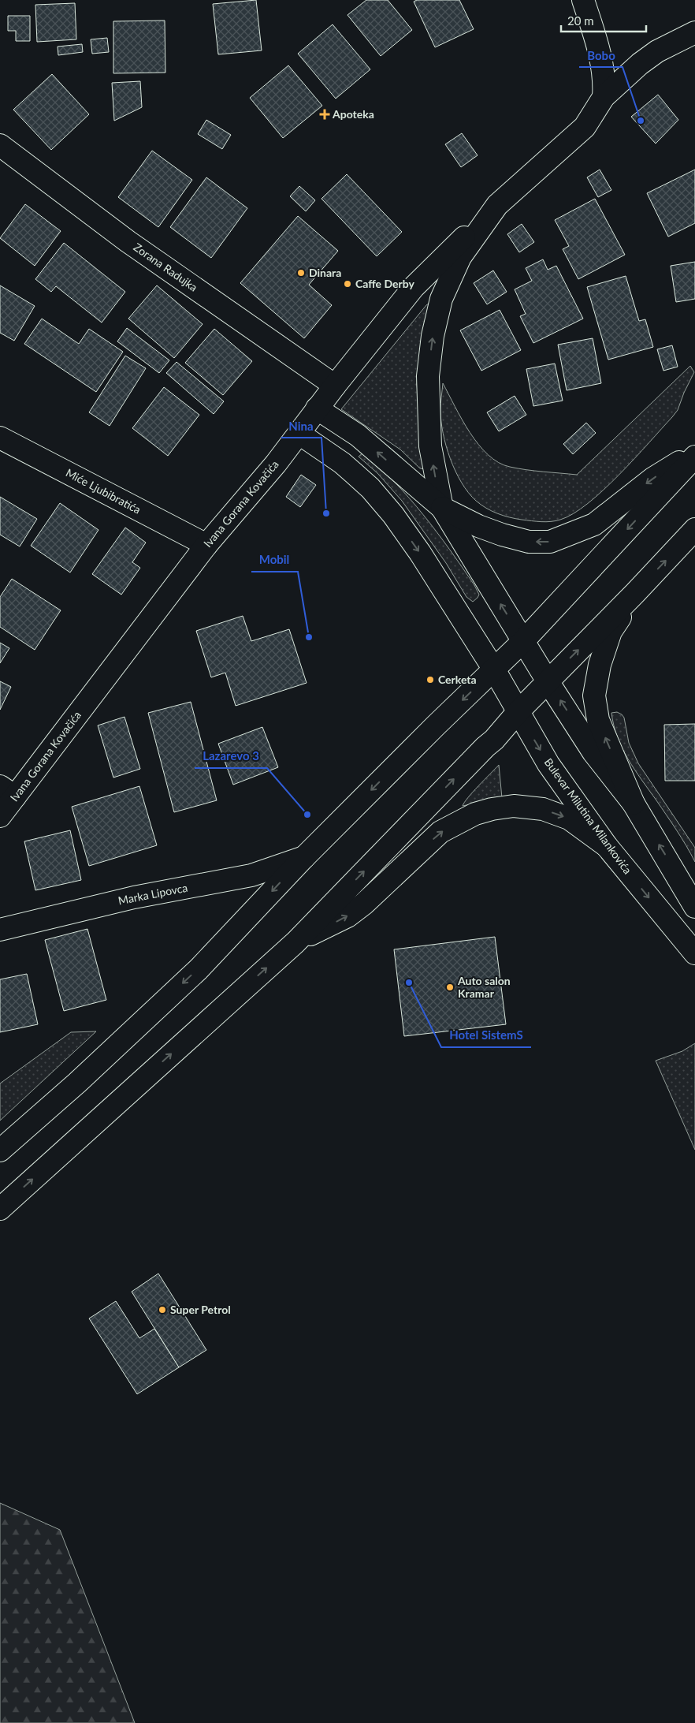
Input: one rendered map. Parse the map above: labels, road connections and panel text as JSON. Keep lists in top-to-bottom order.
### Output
{
  "streets": {
    "street": [
      "Zorana Radujka",
      "Miće Ljubibratića",
      "Ivana Gorana Kovačića",
      "Bulevar Milutina Milankovića",
      "Marka Lipovca"
    ]
  },
  "crossings": [
    ["Zorana Radujka", "Ivana Gorana Kovačića"],
    ["Miće Ljubibratića", "Ivana Gorana Kovačića"],
    ["Ivana Gorana Kovačića", "Bulevar Milutina Milankovića"]
  ],
  "places": {
    "health": ["Apoteka"],
    "other": [
      "Bobo",
      "Dinara",
      "Caffe Derby",
      "Nina",
      "Mobil",
      "Cerketa",
      "Lazarevo 3",
      "Hotel SistemS",
      "Auto salon Kramar",
      "Super Petrol"
    ]
  },
  "scale_bar": "20 m"
}
